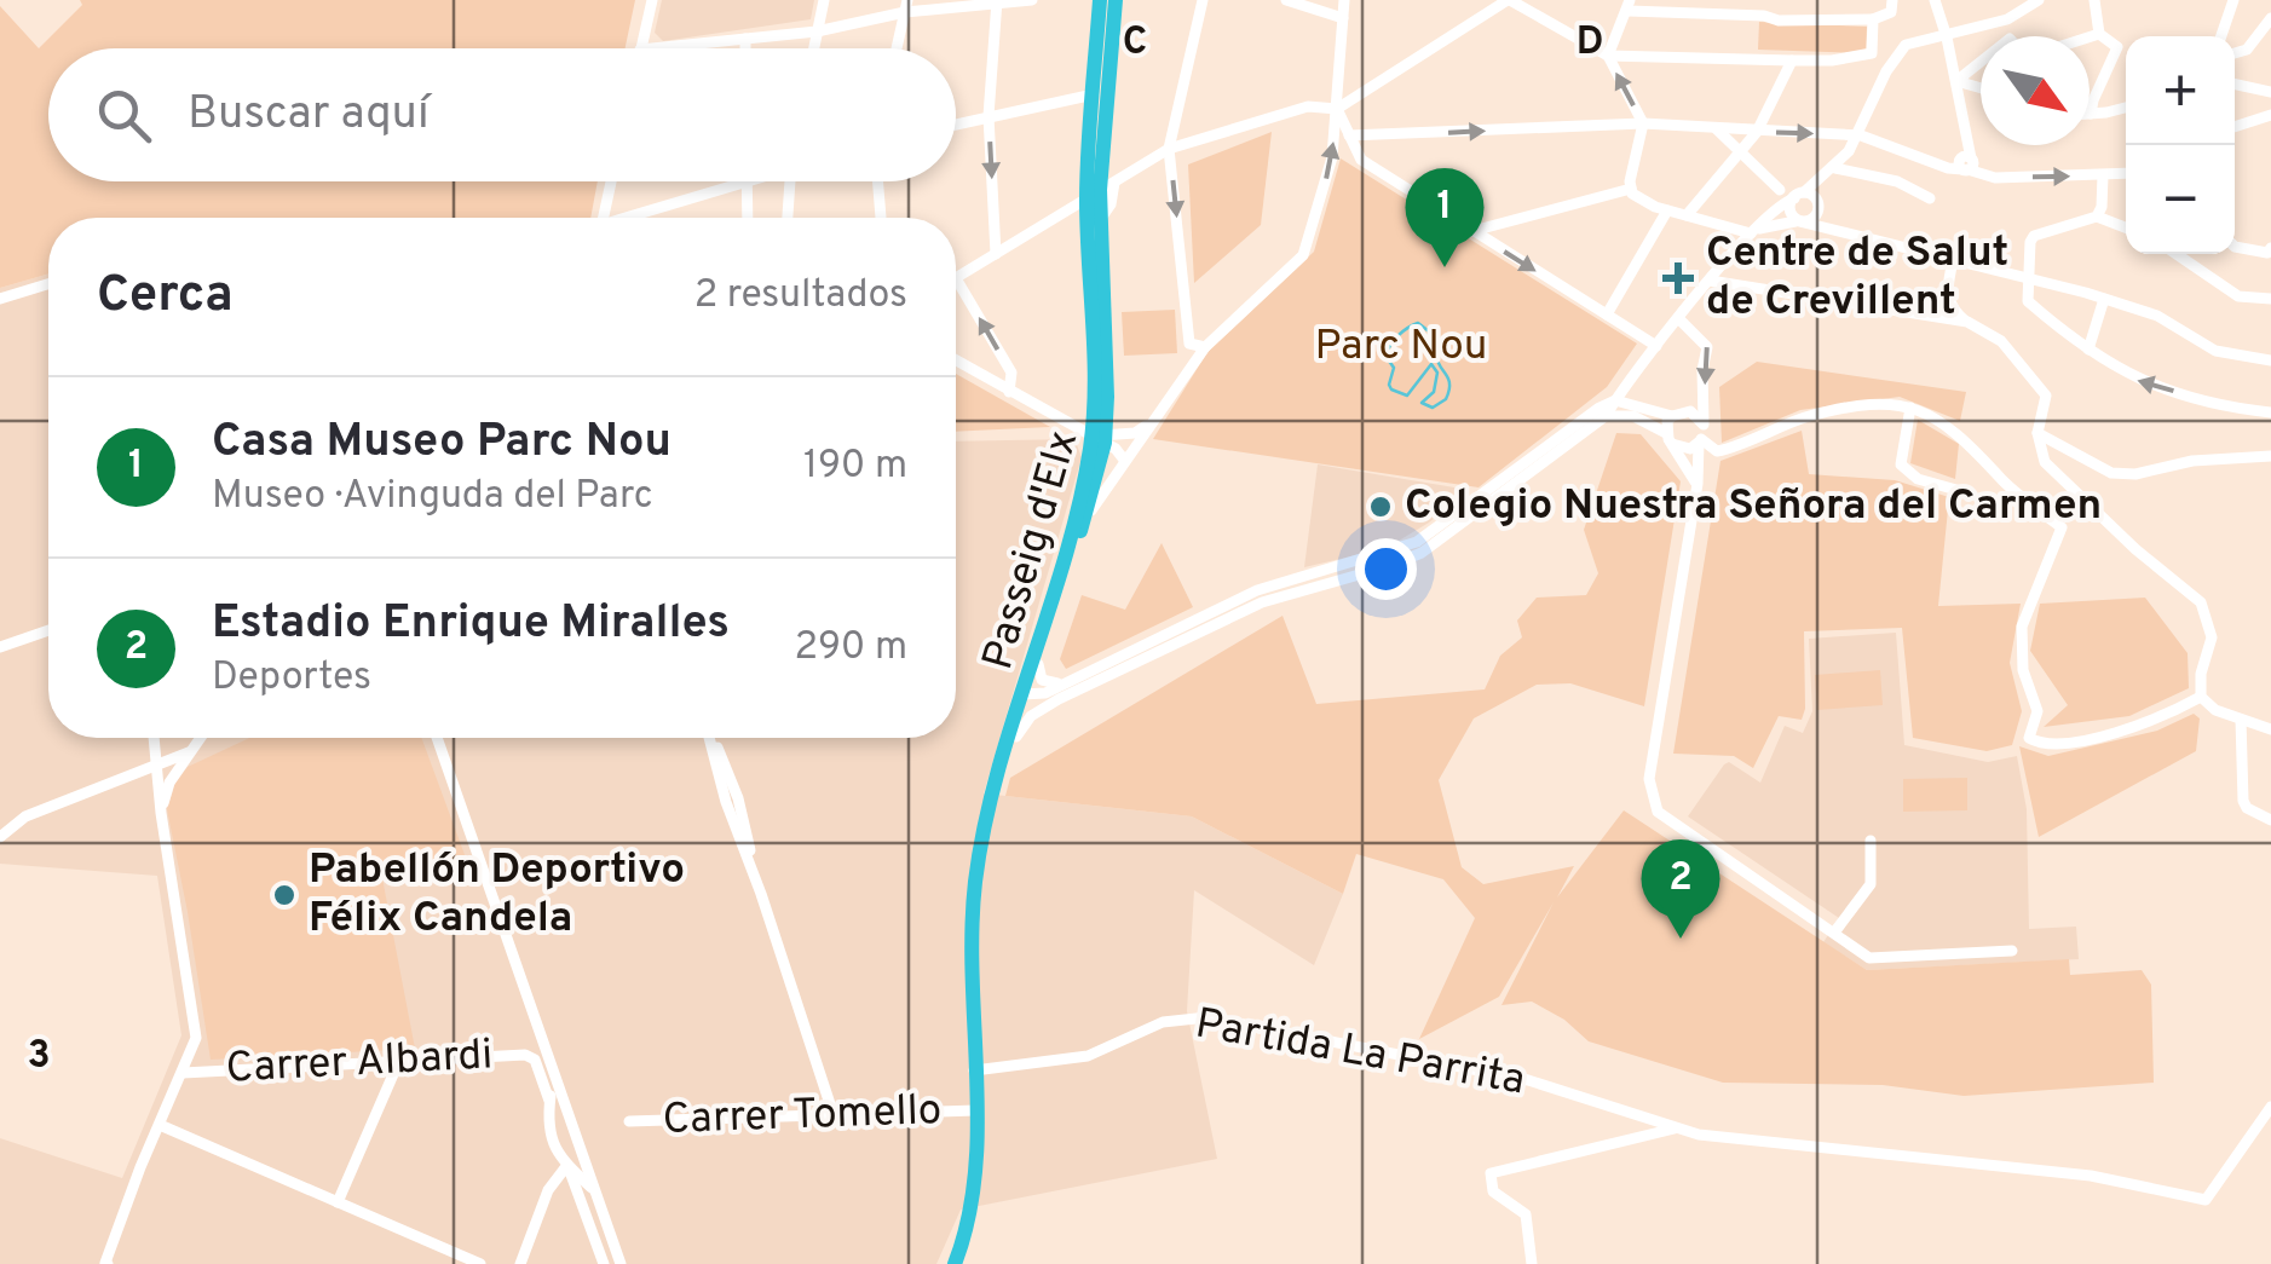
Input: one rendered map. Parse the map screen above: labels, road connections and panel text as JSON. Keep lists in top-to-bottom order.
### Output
{
  "streets": {
    "highway": ["Passeig d'Elx"],
    "street": ["Partida La Parrita", "Carrer Albardi", "Carrer Tomello"]
  },
  "crossings": [
    ["Passeig d'Elx", "Partida La Parrita"],
    ["Passeig d'Elx", "Carrer Tomello"]
  ],
  "parks": ["Parc Nou"],
  "places": {
    "health": ["Centre de Salut de Crevillent"],
    "other": ["Colegio Nuestra Señora del Carmen", "Pabellón Deportivo Félix Candela"]
  },
  "north": "bottom right",
  "page": {
    "map_buttons": ["+", "−"],
    "search": "Buscar aquí",
    "pins": ["1", "2"],
    "heading": ["Cerca", "2 resultados"],
    "list": [
      {
        "mark": "1",
        "name": "Casa Museo Parc Nou",
        "note": "Museo · Avinguda del Parc",
        "value": "190 m"
      },
      {
        "mark": "2",
        "name": "Estadio Enrique Miralles",
        "note": "Deportes",
        "value": "290 m"
      }
    ]
  },
  "grid": {
    "columns": ["C", "D"],
    "rows": ["3"]
  }
}
